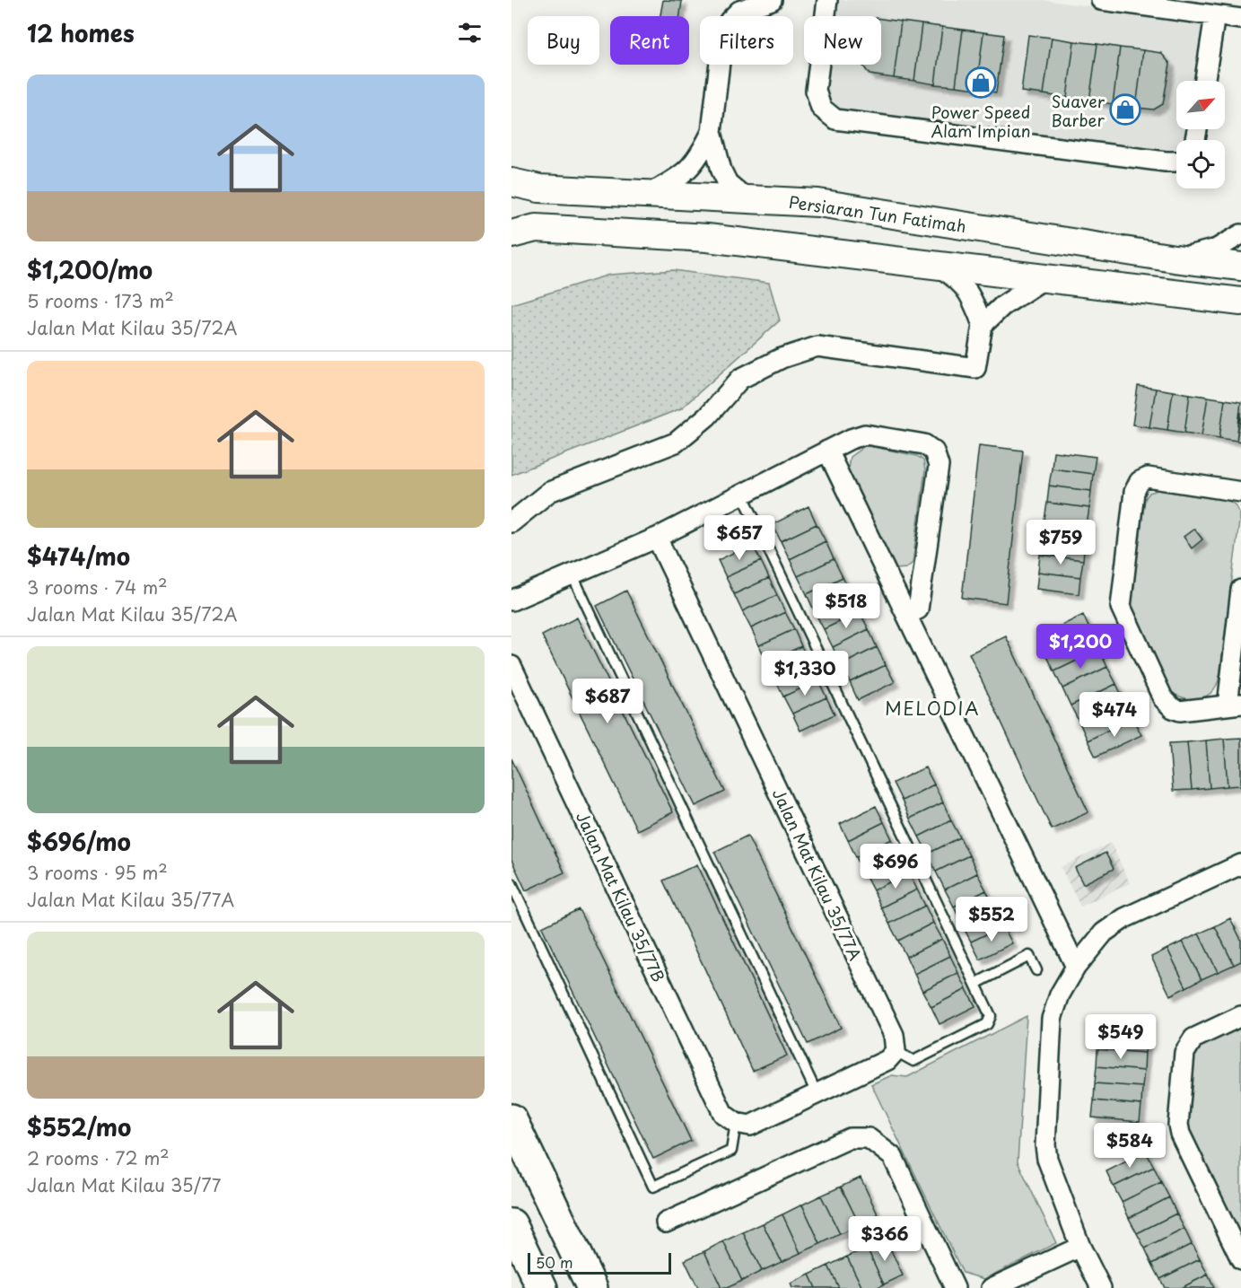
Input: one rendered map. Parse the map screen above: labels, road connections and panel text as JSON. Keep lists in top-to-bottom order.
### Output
{
  "streets": {
    "street": ["Persiaran Tun Fatimah", "Jalan Mat Kilau 35/77A", "Jalan Mat Kilau 35/77B"]
  },
  "districts": ["MELODIA"],
  "places": {
    "shop": ["Power Speed Alam Impian", "Suaver Barber"]
  },
  "scale_bar": "50 m",
  "north": "top right",
  "page": {
    "heading": "12 homes",
    "chip": [
      "Buy",
      "Rent",
      "Filters",
      "New"
    ],
    "list": [
      {
        "name": "$1,200/mo",
        "note": "5 rooms · 173 m² · Jalan Mat Kilau 35/72A"
      },
      {
        "name": "$474/mo",
        "note": "3 rooms · 74 m² · Jalan Mat Kilau 35/72A"
      },
      {
        "name": "$696/mo",
        "note": "3 rooms · 95 m² · Jalan Mat Kilau 35/77A"
      },
      {
        "name": "$552/mo",
        "note": "2 rooms · 72 m² · Jalan Mat Kilau 35/77"
      }
    ],
    "price": [
      "$657",
      "$759",
      "$518",
      "$1,200",
      "$1,330",
      "$687",
      "$474",
      "$696",
      "$552",
      "$549",
      "$584",
      "$366"
    ],
    "scale": "50 m"
  }
}
